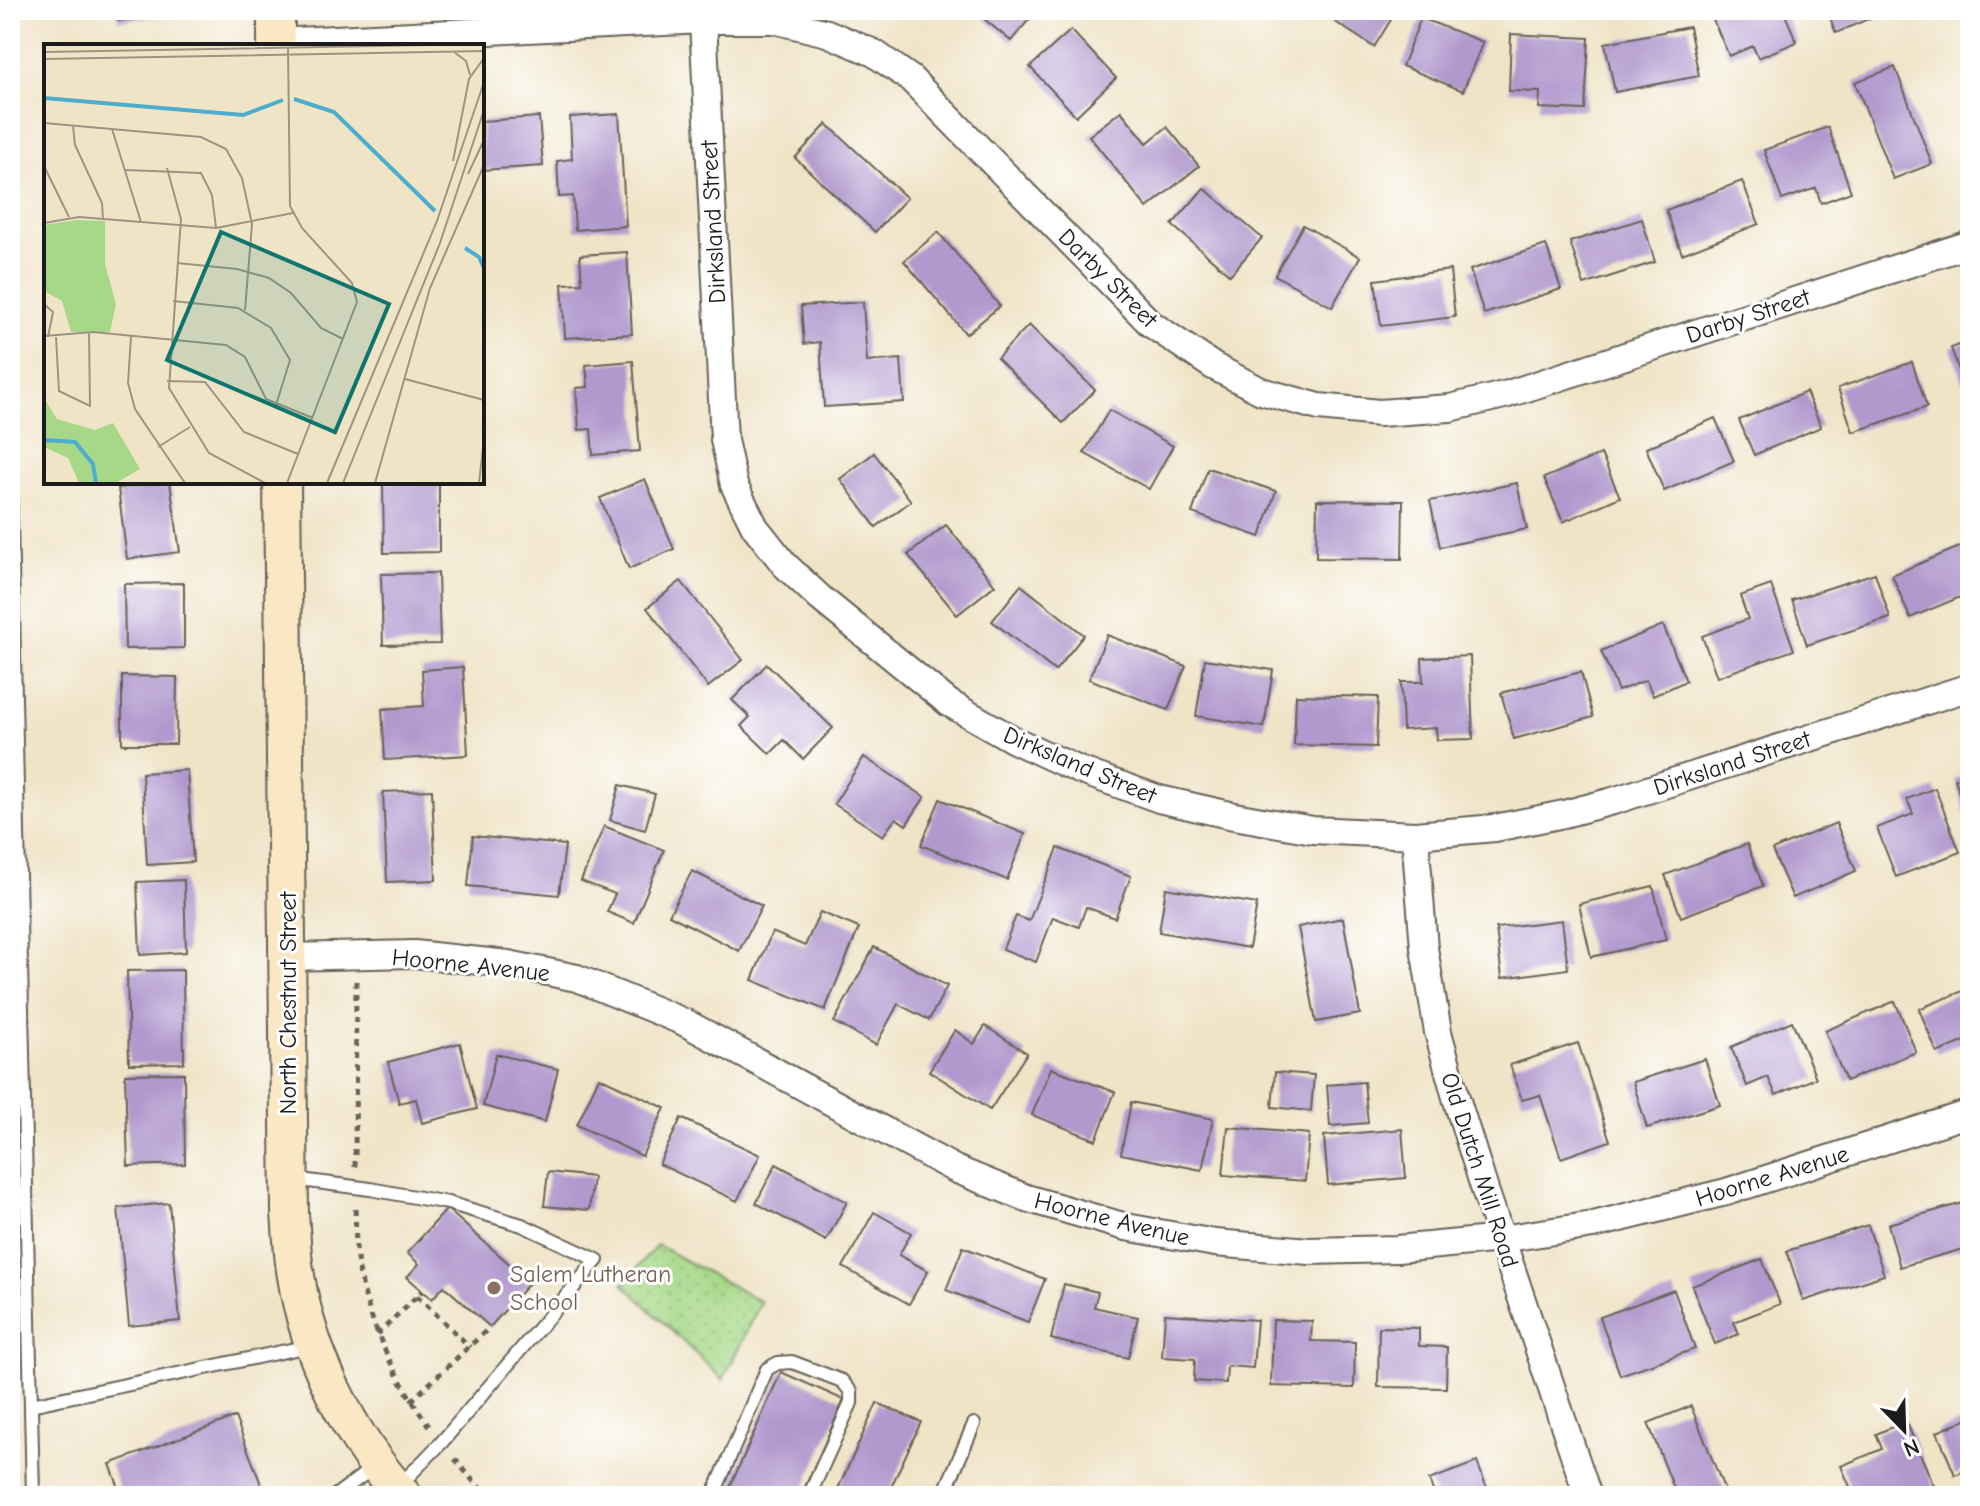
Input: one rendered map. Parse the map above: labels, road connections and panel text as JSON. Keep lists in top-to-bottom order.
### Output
{
  "streets": {
    "main road": ["North Chestnut Street"],
    "street": [
      "Dirksland Street",
      "Darby Street",
      "Hoorne Avenue",
      "Old Dutch Mill Road"
    ]
  },
  "crossings": [
    ["Dirksland Street", "Darby Street"],
    ["Dirksland Street", "Old Dutch Mill Road"],
    ["Hoorne Avenue", "North Chestnut Street"],
    ["Hoorne Avenue", "Old Dutch Mill Road"]
  ],
  "places": ["Salem Lutheran School"],
  "north": "bottom right"
}
